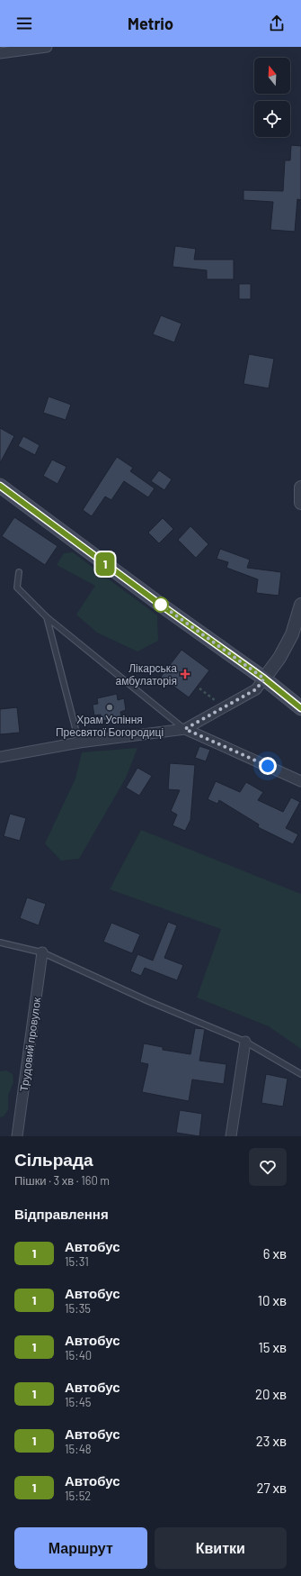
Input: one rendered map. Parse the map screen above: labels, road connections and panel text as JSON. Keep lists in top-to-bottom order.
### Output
{
  "streets": {
    "street": ["Трудовий провулок"]
  },
  "places": {
    "health": ["Лікарська амбулаторія"],
    "other": ["Храм Успіння Пресвятої Богородиці"]
  },
  "lines": ["bus line 1"],
  "north": "top",
  "page": {
    "header": "Metrio",
    "on_map": "1",
    "heading": [
      ["Сільрада", "Пішки · 3 хв · 160 m"],
      "Відправлення"
    ],
    "list": [
      {
        "mark": "1",
        "name": "Автобус",
        "note": "15:31",
        "value": "6 хв"
      },
      {
        "mark": "1",
        "name": "Автобус",
        "note": "15:35",
        "value": "10 хв"
      },
      {
        "mark": "1",
        "name": "Автобус",
        "note": "15:40",
        "value": "15 хв"
      },
      {
        "mark": "1",
        "name": "Автобус",
        "note": "15:45",
        "value": "20 хв"
      },
      {
        "mark": "1",
        "name": "Автобус",
        "note": "15:48",
        "value": "23 хв"
      },
      {
        "mark": "1",
        "name": "Автобус",
        "note": "15:52",
        "value": "27 хв"
      }
    ],
    "buttons": ["Маршрут", "Квитки"]
  }
}
